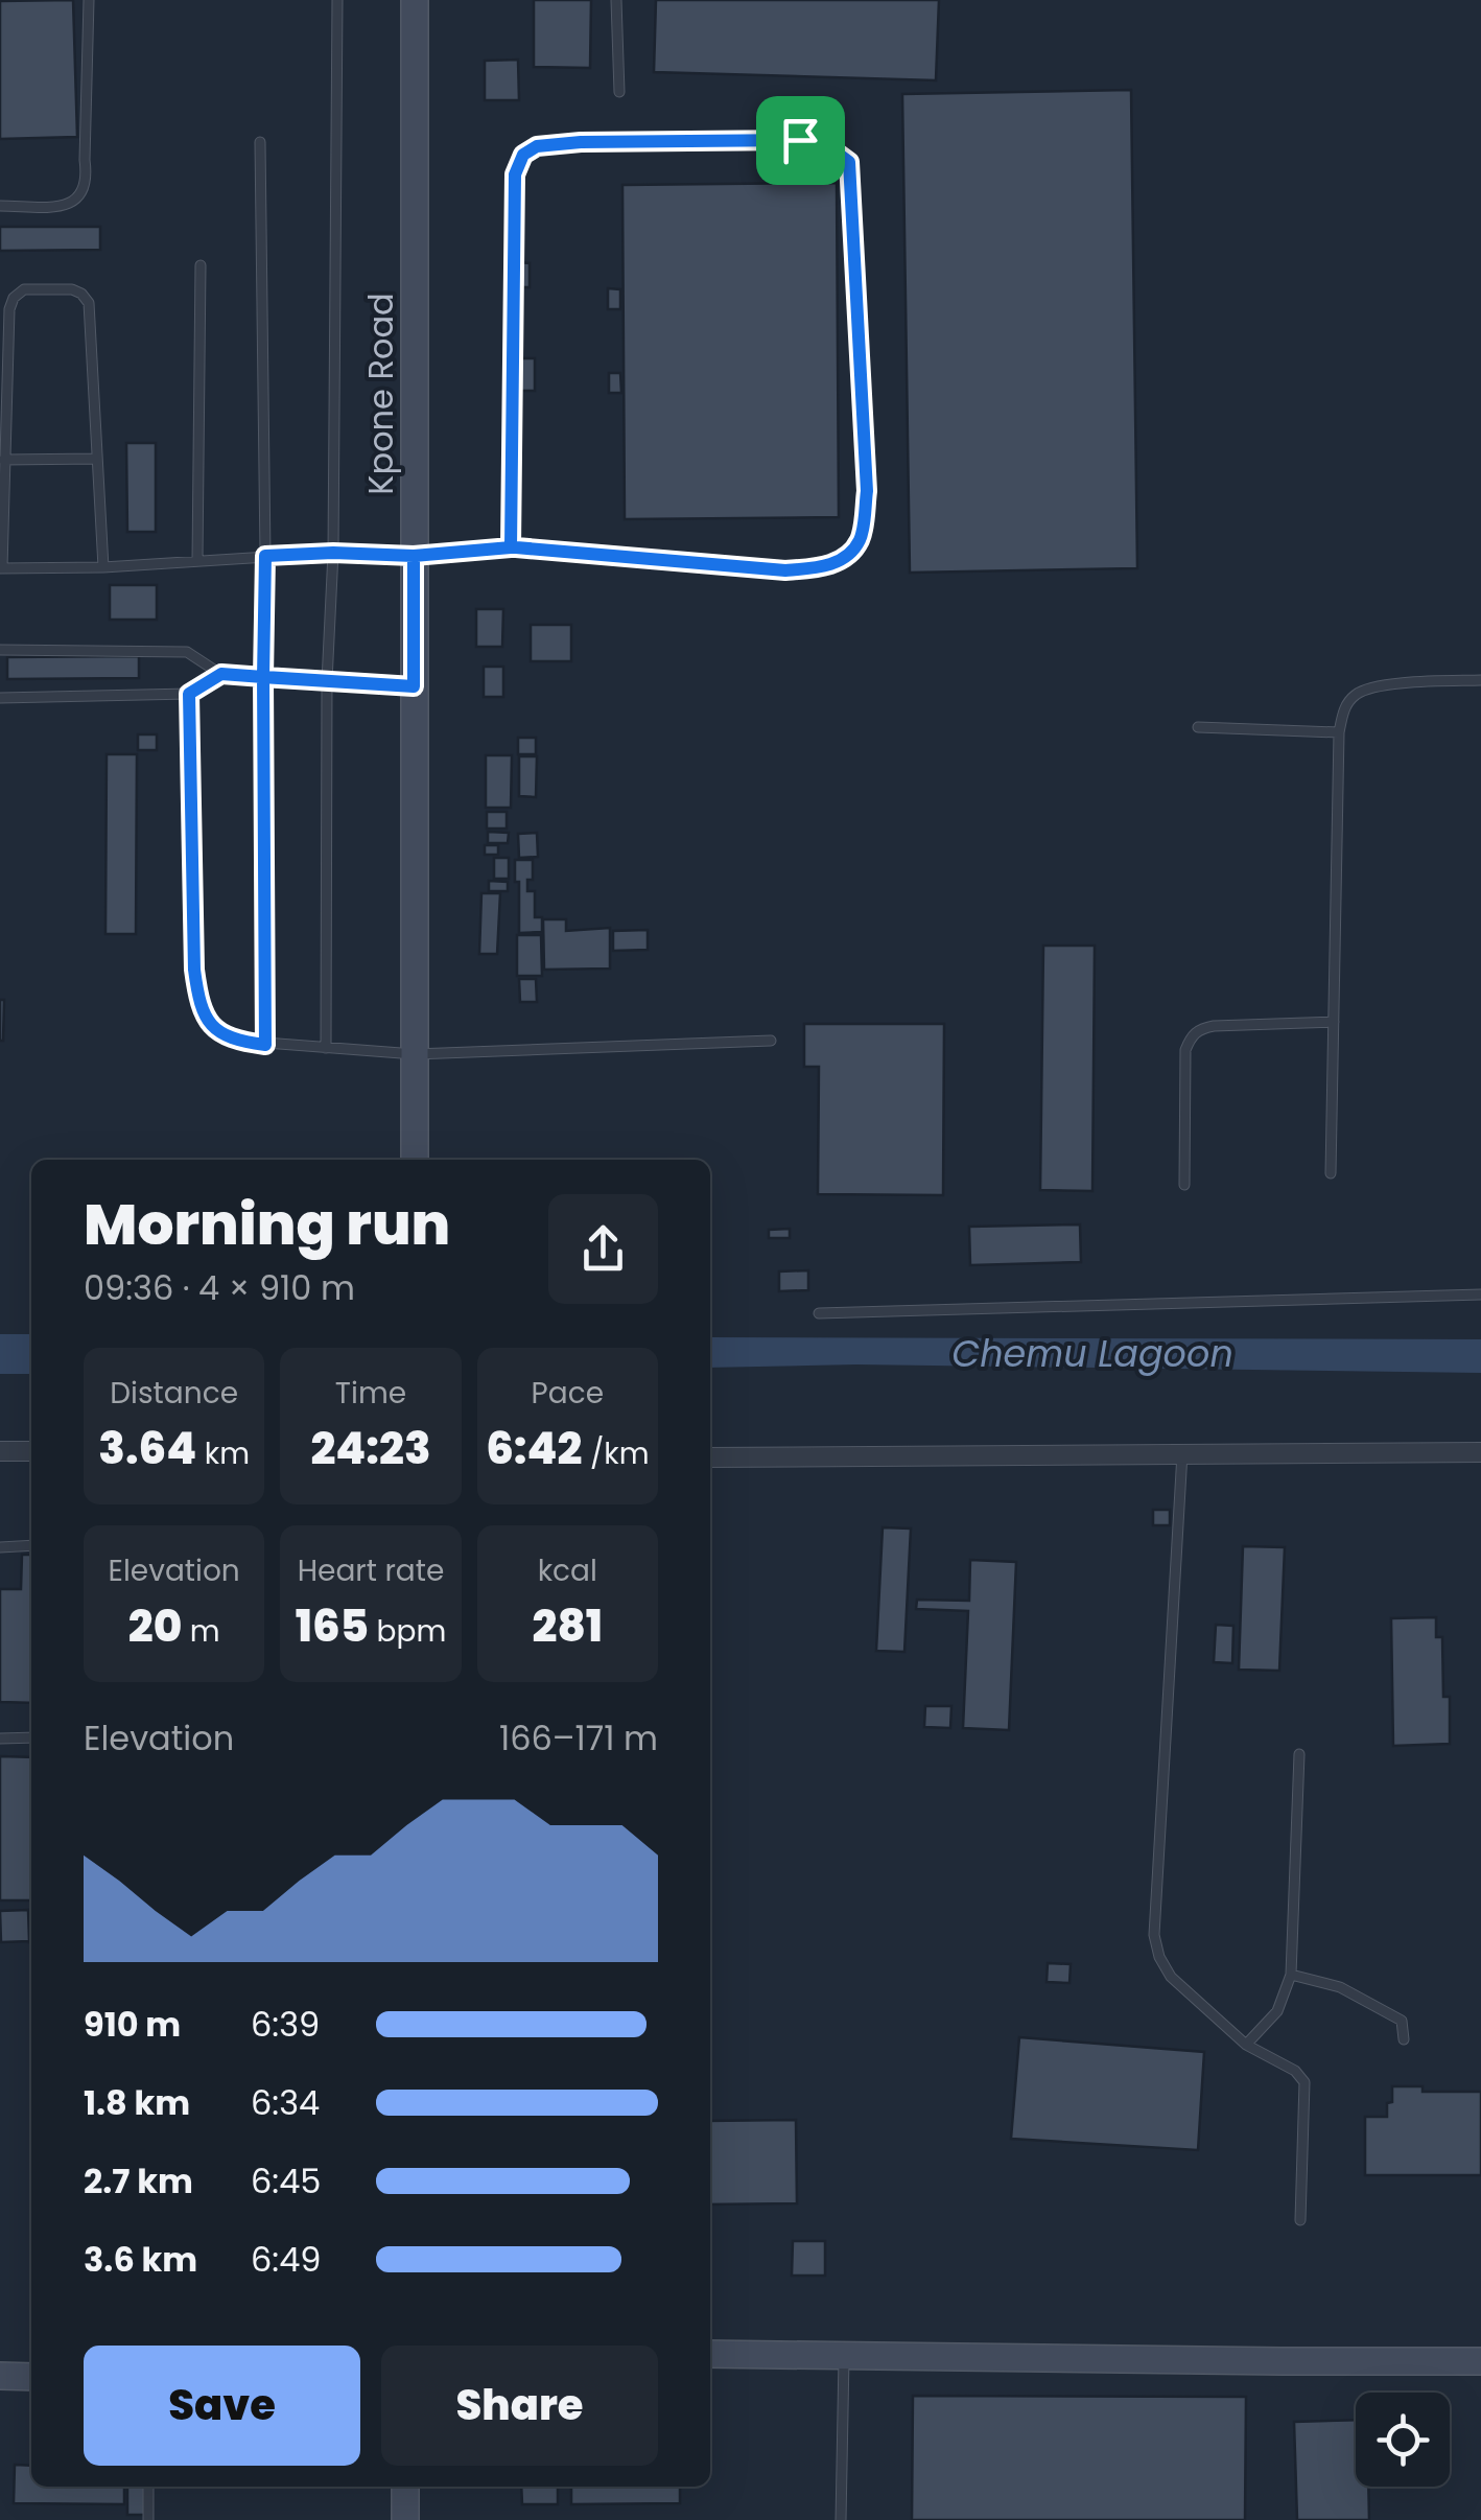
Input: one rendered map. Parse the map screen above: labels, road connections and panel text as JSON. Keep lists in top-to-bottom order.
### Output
{
  "streets": {
    "main road": ["Kpone Road"]
  },
  "water": ["Chemu Lagoon"],
  "page": {
    "heading": ["Morning run", "09:36 · 4 × 910 m"],
    "stats": [
      ["Distance", "3.64 km"],
      ["Time", "24:23"],
      ["Pace", "6:42 /km"],
      ["Elevation", "20 m"],
      ["Heart rate", "165 bpm"],
      ["kcal", "281"]
    ],
    "chart": ["Elevation", "166–171 m"],
    "list": [
      {
        "name": "910 m",
        "note": "6:39"
      },
      {
        "name": "1.8 km",
        "note": "6:34"
      },
      {
        "name": "2.7 km",
        "note": "6:45"
      },
      {
        "name": "3.6 km",
        "note": "6:49"
      }
    ],
    "buttons": ["Save", "Share"]
  }
}
